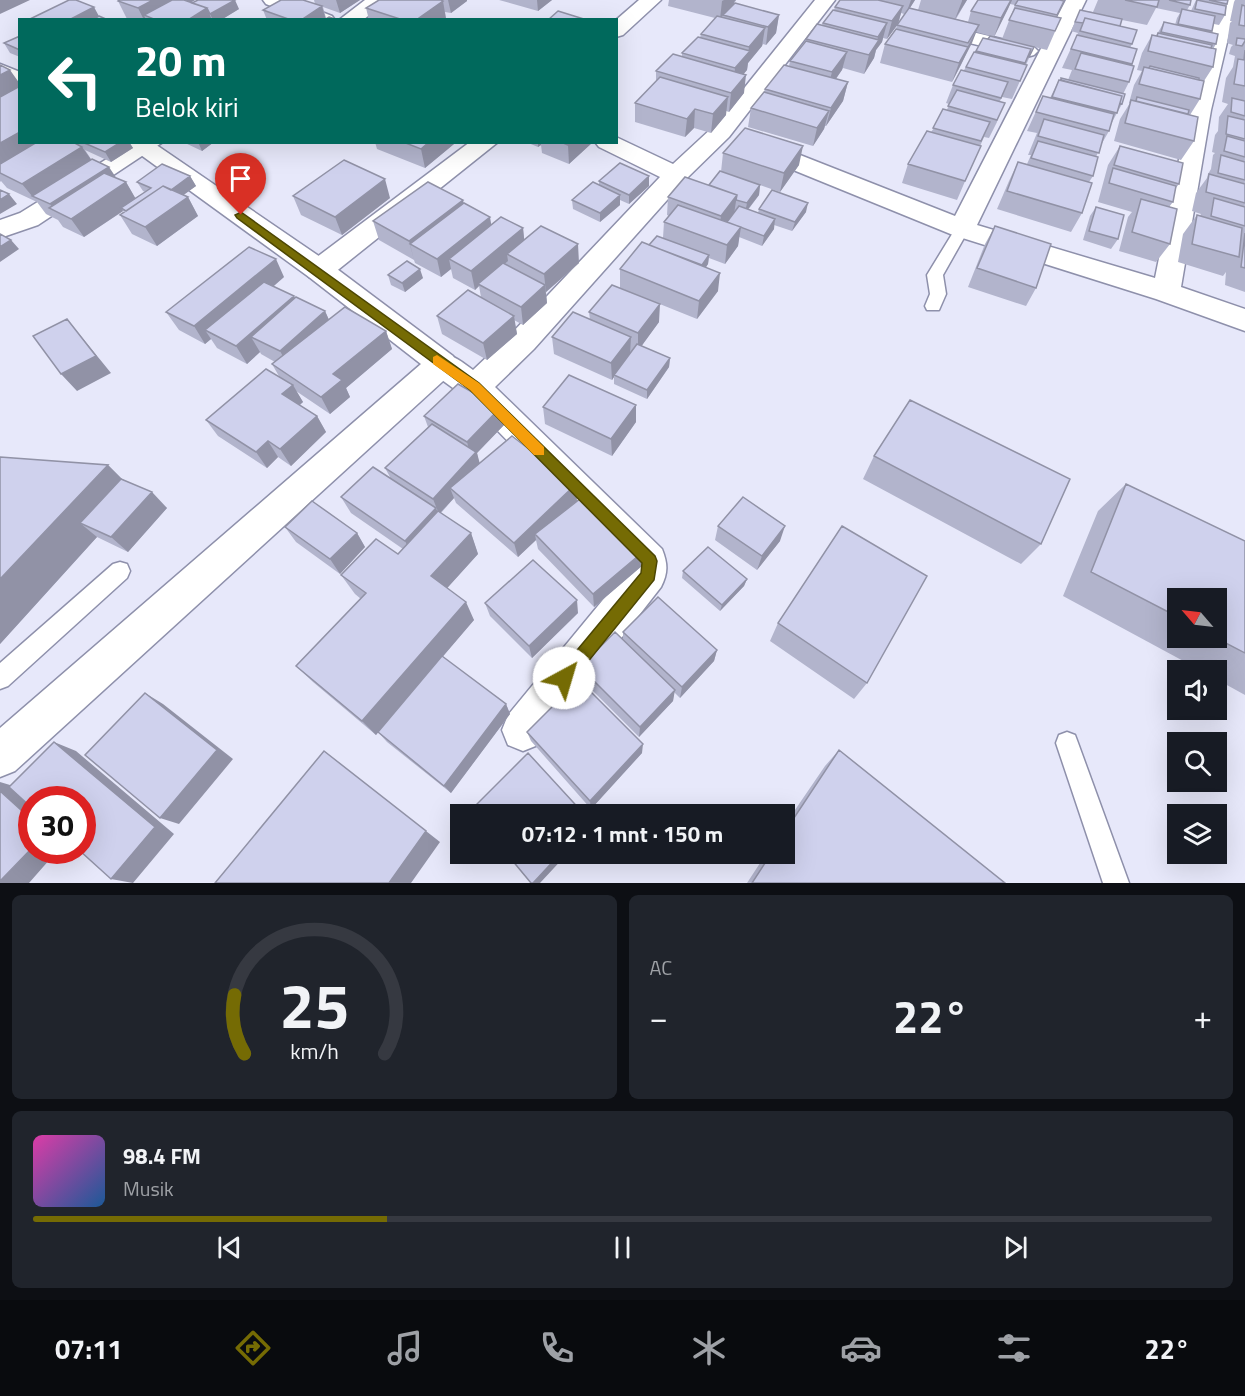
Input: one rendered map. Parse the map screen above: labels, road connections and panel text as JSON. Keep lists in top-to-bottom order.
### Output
{
  "north": "top left",
  "page": {
    "turn": ["20 m", "Belok kiri"],
    "limit": "30",
    "trip": "07:12 · 1 mnt · 150 m",
    "tile": "AC",
    "heat": ["−", "22°", "+"],
    "song": ["98.4 FM", "Musik"],
    "tabs": ["07:11", "22°"],
    "gauge": ["25", "km/h"]
  }
}
